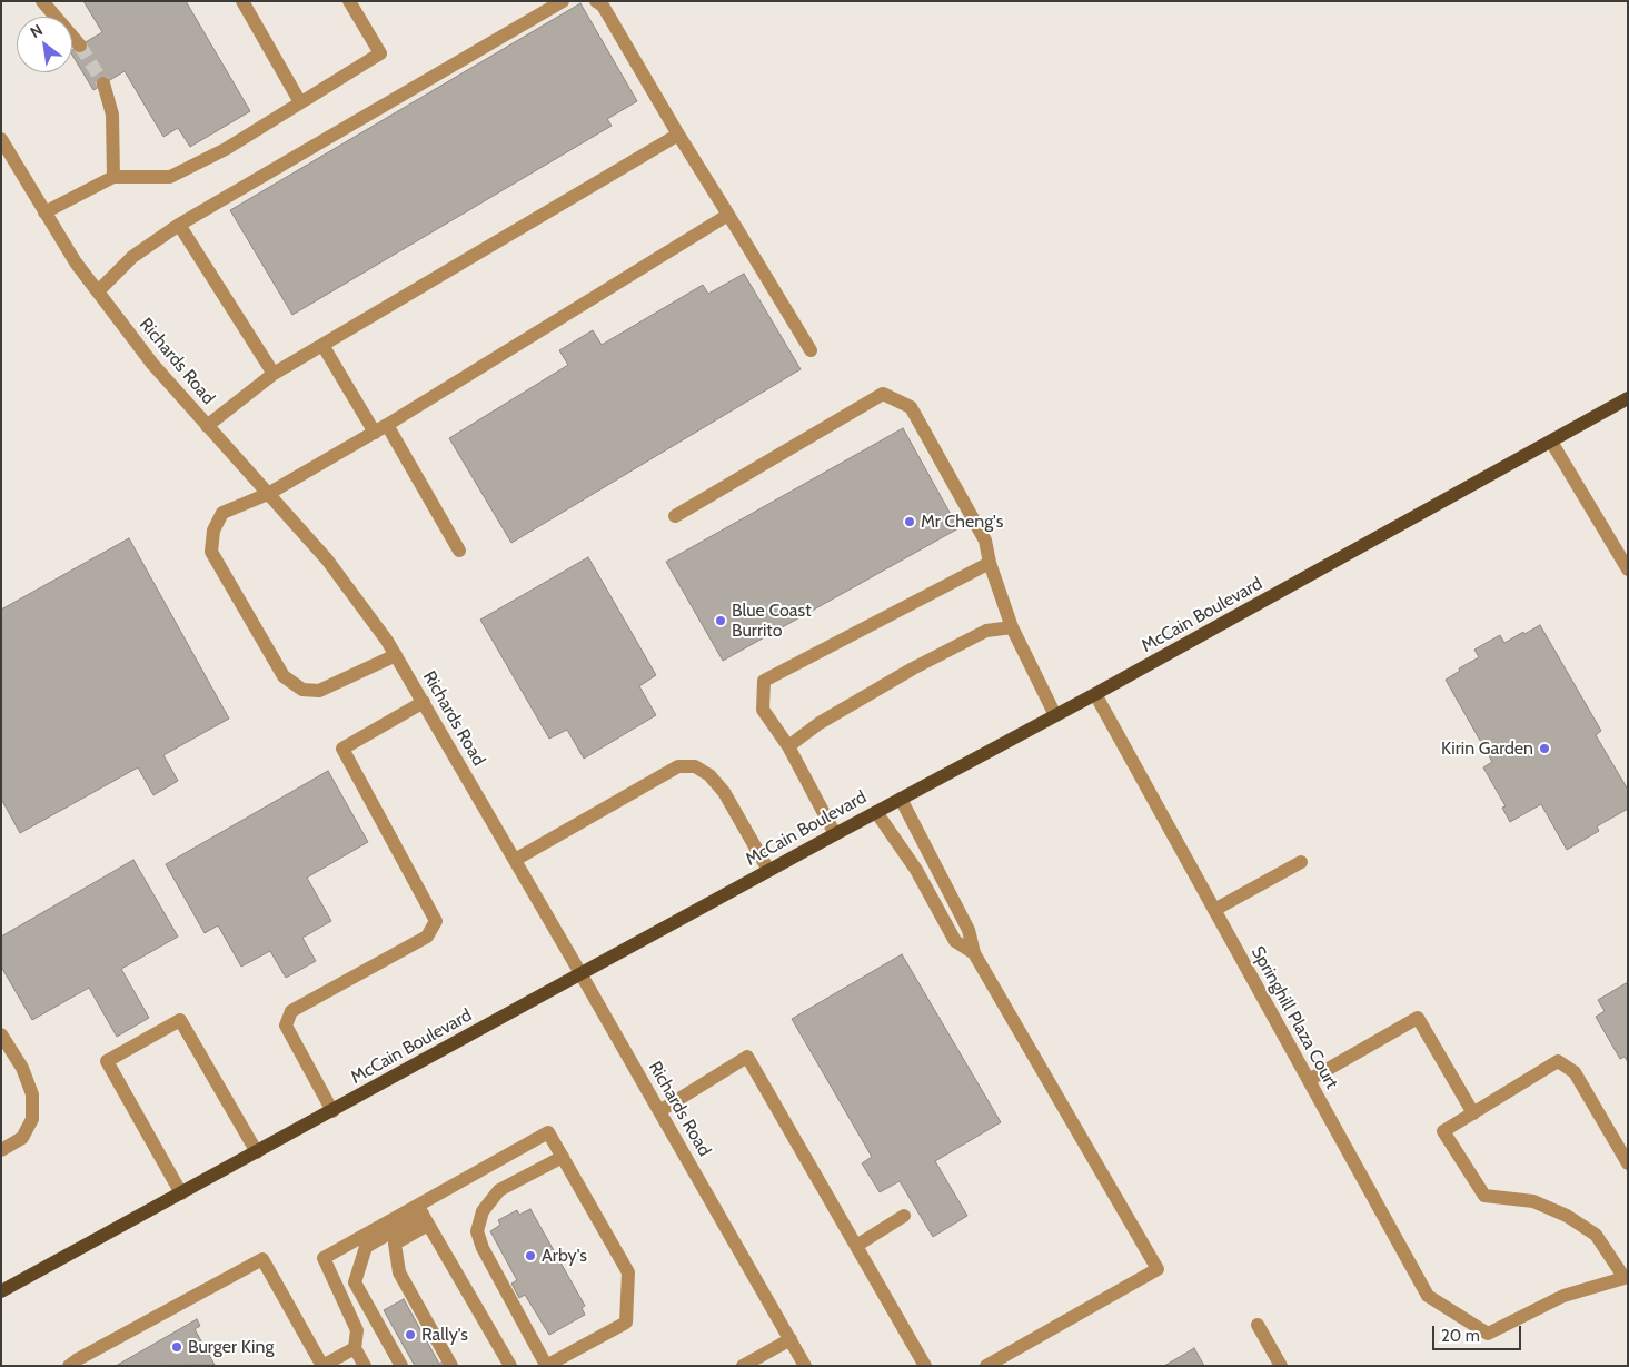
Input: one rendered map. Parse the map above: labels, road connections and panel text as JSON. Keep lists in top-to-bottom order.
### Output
{
  "streets": {
    "main road": ["McCain Boulevard"],
    "street": ["Richards Road", "Springhill Plaza Court"]
  },
  "crossings": [
    ["Richards Road", "McCain Boulevard"],
    ["McCain Boulevard", "Springhill Plaza Court"]
  ],
  "places": [
    "Mr Cheng's",
    "Blue Coast Burrito",
    "Kirin Garden",
    "Arby's",
    "Rally's",
    "Burger King"
  ],
  "scale_bar": "20 m",
  "north": "top left"
}
